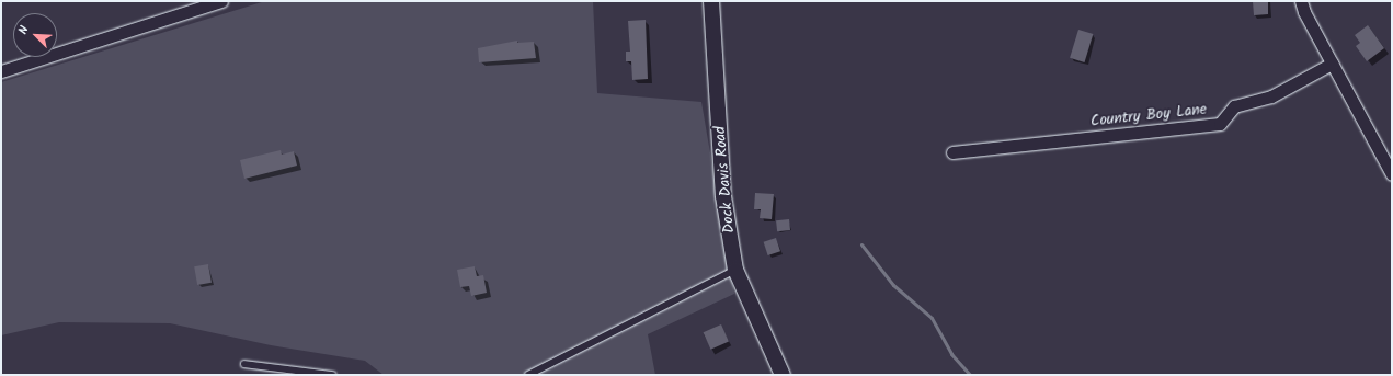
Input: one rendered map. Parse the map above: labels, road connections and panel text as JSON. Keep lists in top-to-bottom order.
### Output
{
  "streets": {
    "street": ["Country Boy Lane", "Dock Davis Road"]
  },
  "north": "top left"
}
